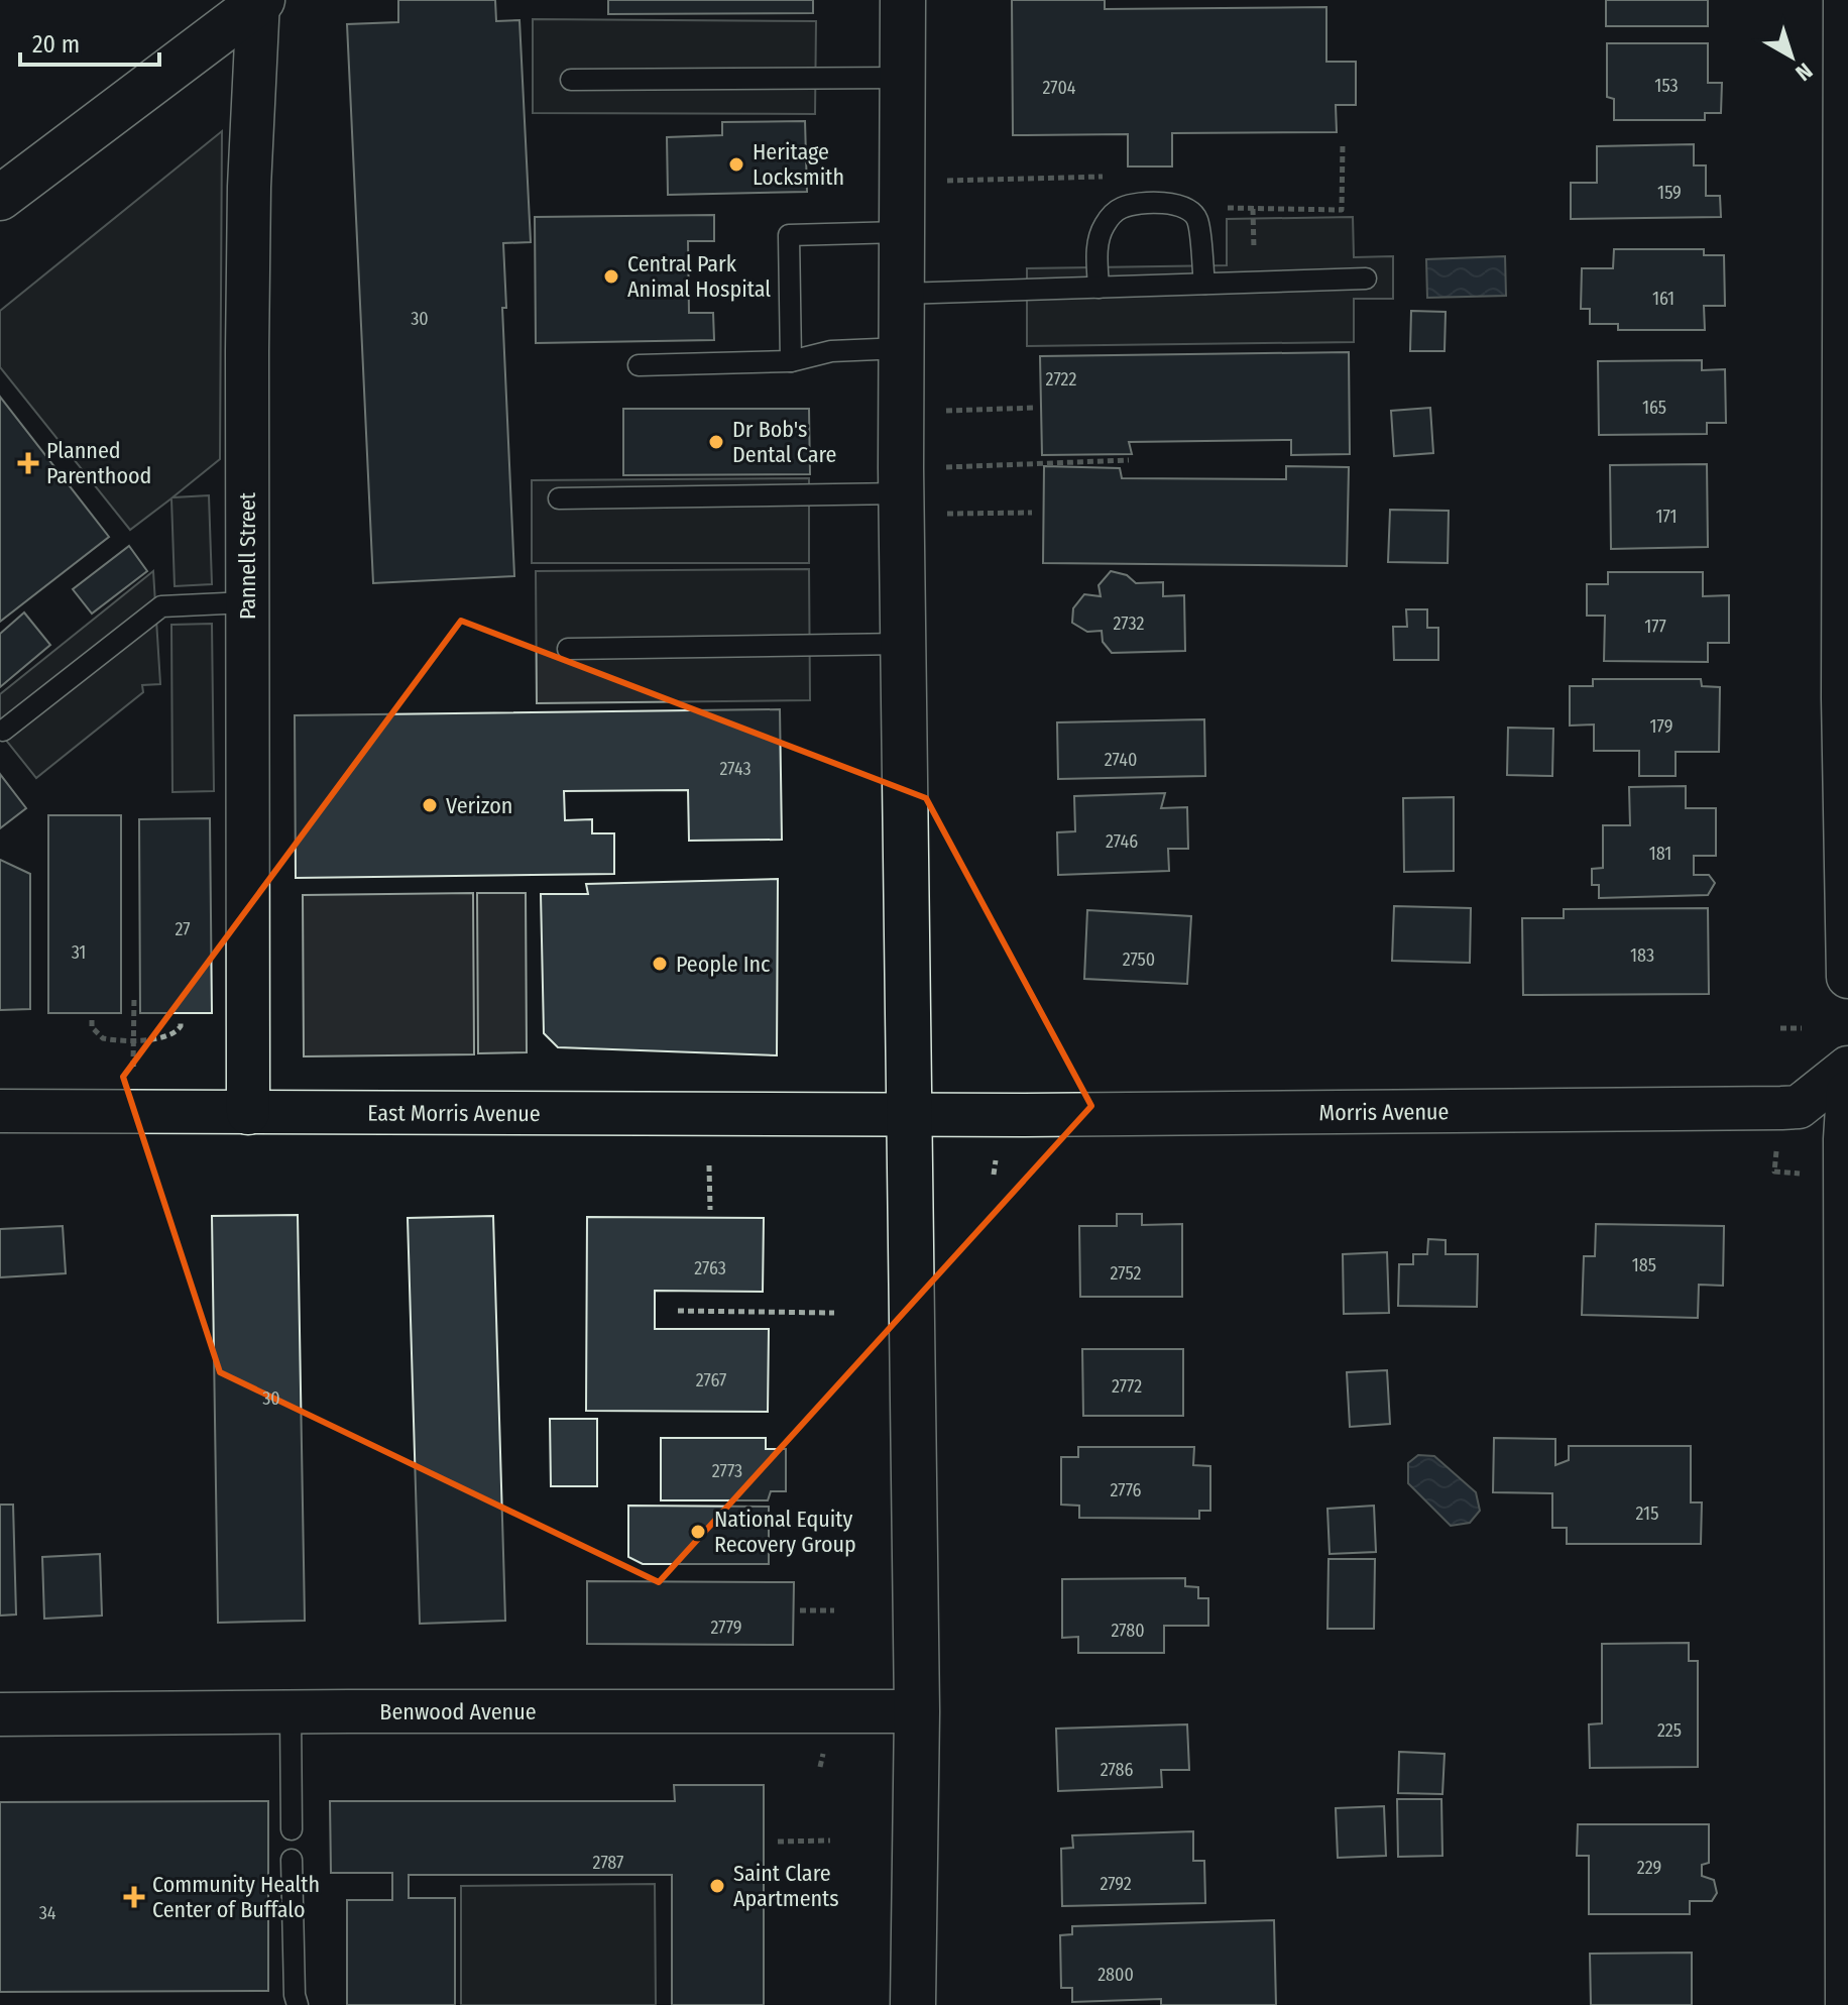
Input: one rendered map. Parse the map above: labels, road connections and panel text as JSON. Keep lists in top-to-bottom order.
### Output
{
  "streets": {
    "street": [
      "Pannell Street",
      "Morris Avenue",
      "East Morris Avenue",
      "Benwood Avenue"
    ]
  },
  "crossings": [
    ["Pannell Street", "East Morris Avenue"],
    ["Morris Avenue", "East Morris Avenue"]
  ],
  "places": {
    "other": [
      "Heritage Locksmith",
      "Central Park Animal Hospital",
      "Dr Bob's Dental Care",
      "Verizon",
      "People Inc",
      "National Equity Recovery Group",
      "Saint Clare Apartments"
    ],
    "health": ["Planned Parenthood", "Community Health Center of Buffalo"]
  },
  "house_numbers": [
    "153",
    "2704",
    "159",
    "161",
    "30",
    "2722",
    "165",
    "171",
    "2732",
    "177",
    "179",
    "2740",
    "2743",
    "2746",
    "181",
    "27",
    "31",
    "183",
    "2750",
    "185",
    "2763",
    "2752",
    "2767",
    "2772",
    "30",
    "2773",
    "2776",
    "215",
    "2779",
    "2780",
    "225",
    "2786",
    "2787",
    "229",
    "2792",
    "34",
    "2800"
  ],
  "scale_bar": "20 m",
  "north": "bottom right"
}
